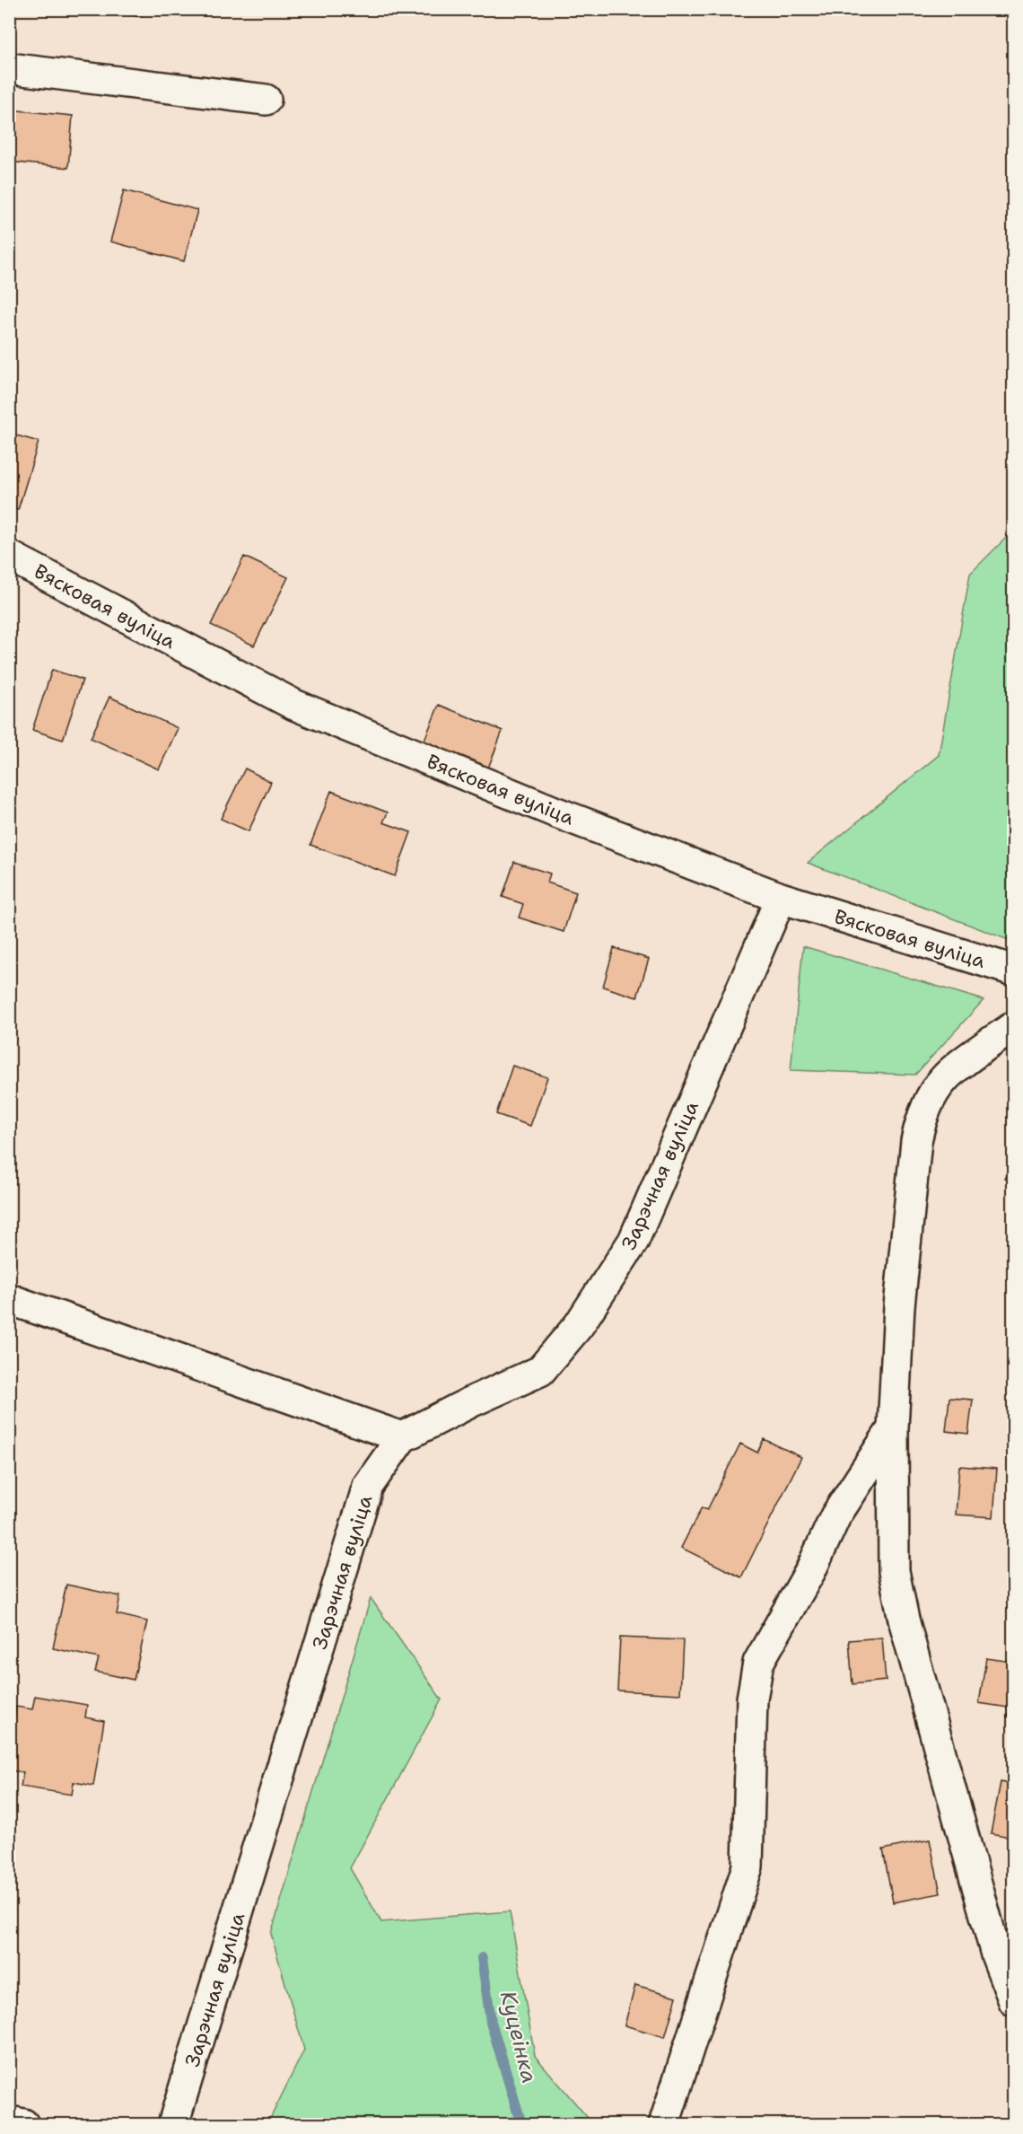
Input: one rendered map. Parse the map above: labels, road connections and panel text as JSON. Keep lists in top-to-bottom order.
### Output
{
  "streets": {
    "street": ["Вясковая вуліца", "Зарэчная вуліца"]
  },
  "crossings": [
    ["Вясковая вуліца", "Зарэчная вуліца"]
  ],
  "water": ["Куцеінка"]
}
